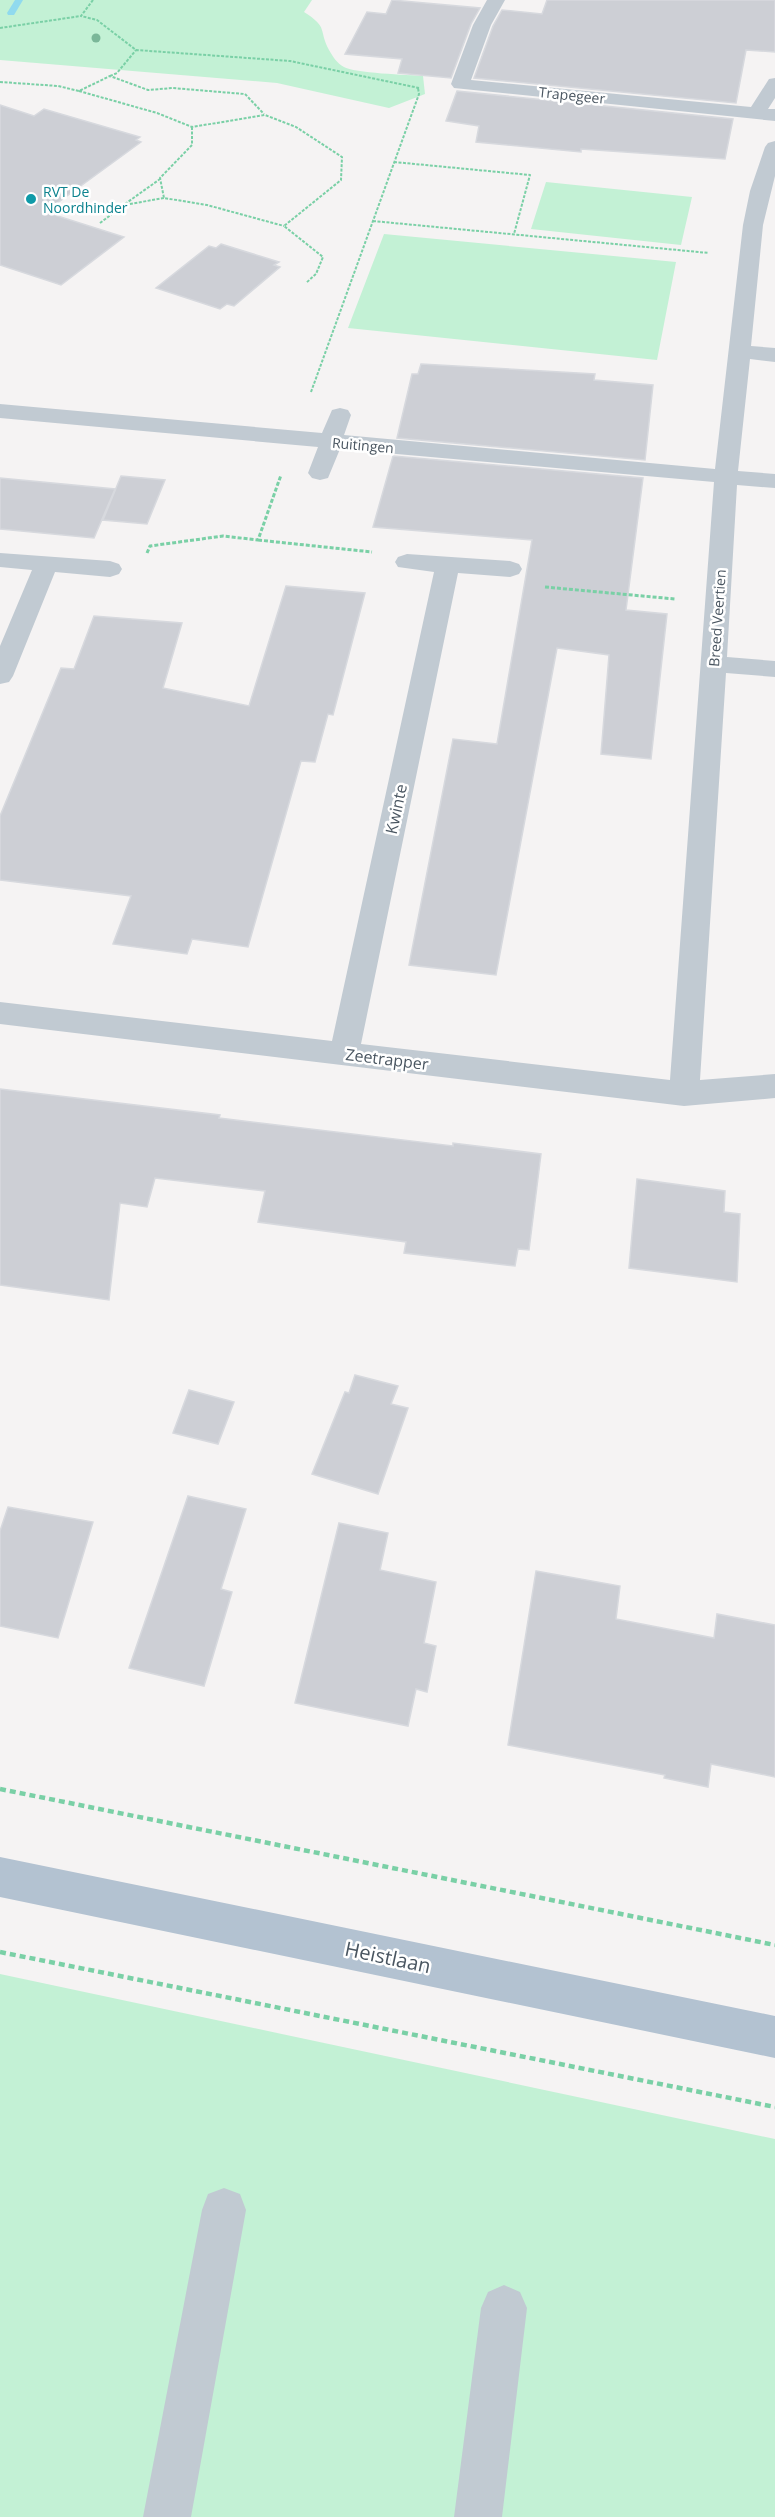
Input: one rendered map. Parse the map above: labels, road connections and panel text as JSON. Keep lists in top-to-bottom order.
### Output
{
  "streets": {
    "main road": ["Heistlaan"],
    "street": [
      "Trapegeer",
      "Ruitingen",
      "Breed Veertien",
      "Kwinte",
      "Zeetrapper"
    ]
  },
  "crossings": [
    ["Ruitingen", "Breed Veertien"],
    ["Breed Veertien", "Zeetrapper"],
    ["Kwinte", "Zeetrapper"]
  ],
  "places": ["RVT De Noordhinder"]
}
